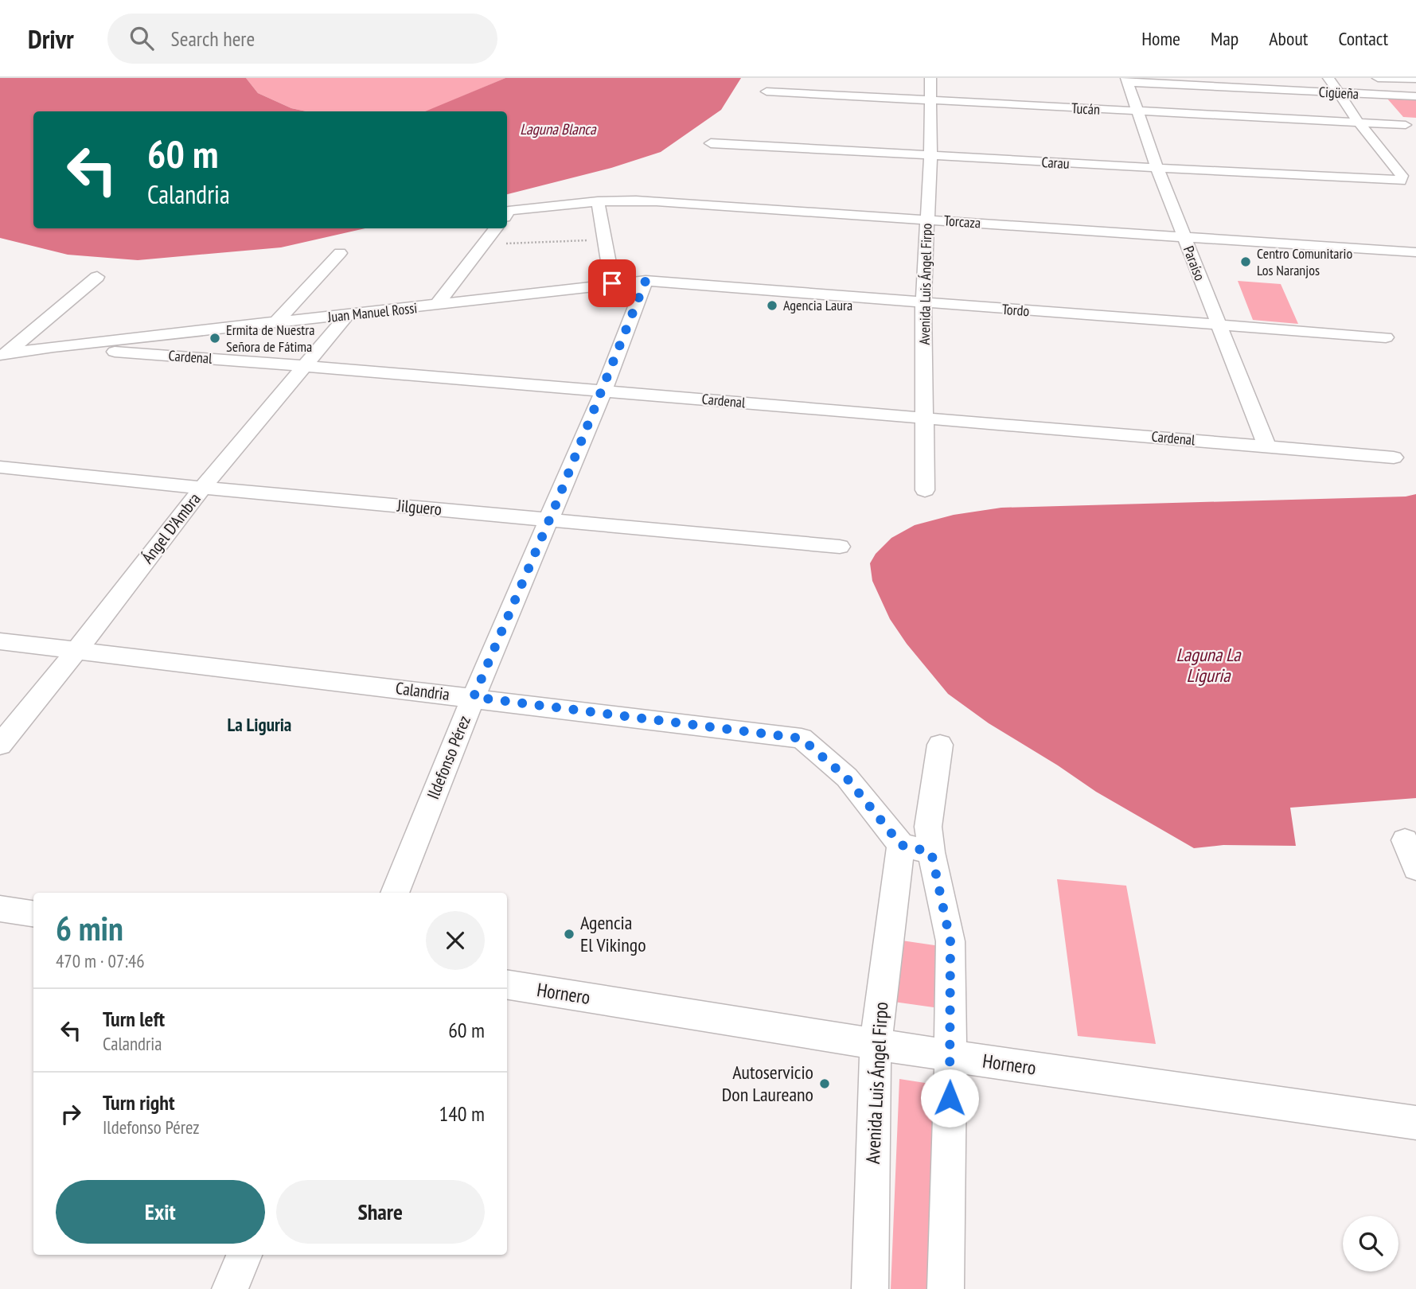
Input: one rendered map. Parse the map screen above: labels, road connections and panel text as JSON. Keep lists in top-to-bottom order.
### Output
{
  "streets": {
    "street": [
      "Cigüeña",
      "Tucán",
      "Carau",
      "Torcaza",
      "Paraíso",
      "Avenida Luis Ángel Firpo",
      "Tordo",
      "Juan Manuel Rossi",
      "Cardenal",
      "Jilguero",
      "Ángel D'Ambra",
      "Calandria",
      "Ildefonso Pérez",
      "Hornero"
    ]
  },
  "crossings": [
    ["Cigüeña", "Paraíso"],
    ["Tucán", "Carau"],
    ["Tucán", "Paraíso"],
    ["Tucán", "Avenida Luis Ángel Firpo"],
    ["Carau", "Paraíso"],
    ["Carau", "Avenida Luis Ángel Firpo"],
    ["Torcaza", "Paraíso"],
    ["Torcaza", "Avenida Luis Ángel Firpo"],
    ["Paraíso", "Tordo"],
    ["Paraíso", "Cardenal"],
    ["Avenida Luis Ángel Firpo", "Tordo"],
    ["Avenida Luis Ángel Firpo", "Cardenal"],
    ["Avenida Luis Ángel Firpo", "Calandria"],
    ["Avenida Luis Ángel Firpo", "Hornero"],
    ["Tordo", "Juan Manuel Rossi"],
    ["Tordo", "Ildefonso Pérez"],
    ["Juan Manuel Rossi", "Cardenal"],
    ["Juan Manuel Rossi", "Ángel D'Ambra"],
    ["Juan Manuel Rossi", "Ildefonso Pérez"],
    ["Cardenal", "Ángel D'Ambra"],
    ["Cardenal", "Ildefonso Pérez"],
    ["Jilguero", "Ángel D'Ambra"],
    ["Jilguero", "Ildefonso Pérez"],
    ["Ángel D'Ambra", "Calandria"],
    ["Calandria", "Ildefonso Pérez"]
  ],
  "districts": ["La Liguria"],
  "water": ["Laguna Blanca", "Laguna La Liguria"],
  "places": [
    "Centro Comunitario Los Naranjos",
    "Agencia Laura",
    "Ermita de Nuestra Señora de Fátima",
    "Agencia El Vikingo",
    "Autoservicio Don Laureano"
  ],
  "page": {
    "header": "Drivr",
    "search": "Search here",
    "nav": [
      "Home",
      "Map",
      "About",
      "Contact"
    ],
    "turn": ["60 m", "Calandria"],
    "heading": ["6 min", "470 m · 07:46"],
    "list": [
      {
        "name": "Turn left",
        "note": "Calandria",
        "value": "60 m"
      },
      {
        "name": "Turn right",
        "note": "Ildefonso Pérez",
        "value": "140 m"
      }
    ],
    "buttons": ["Exit", "Share"]
  }
}
